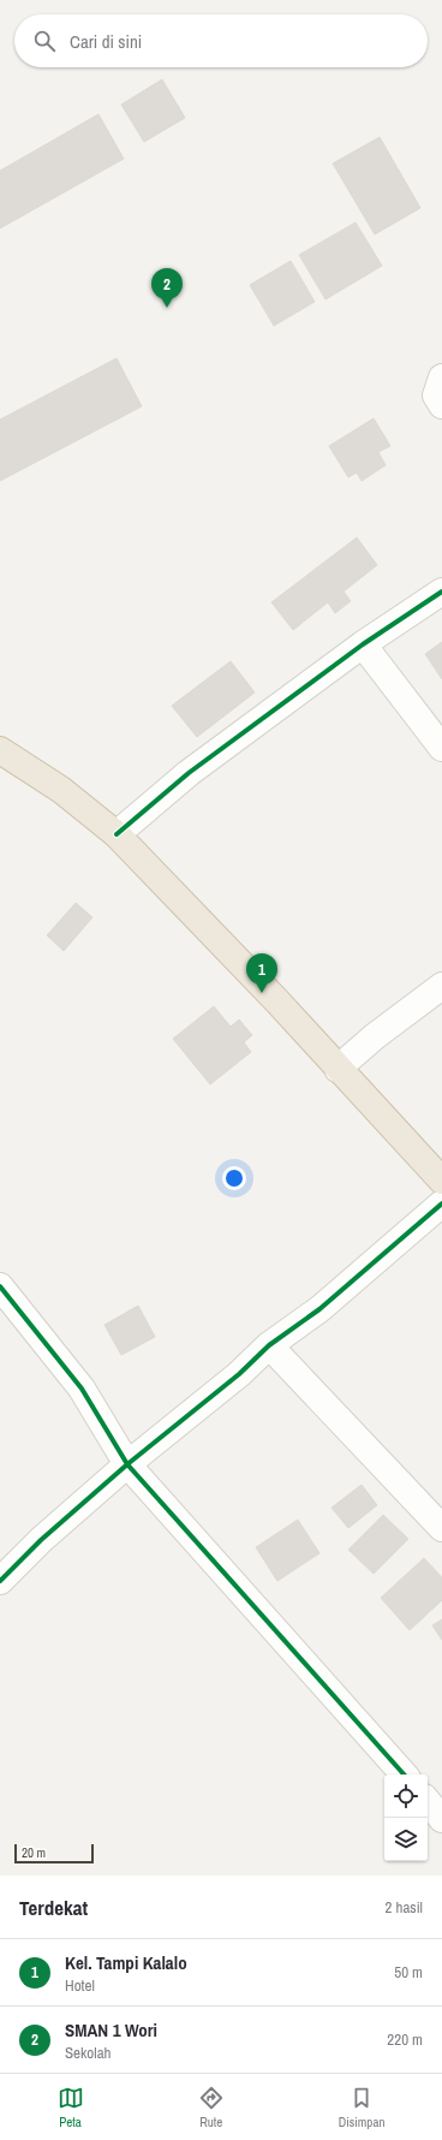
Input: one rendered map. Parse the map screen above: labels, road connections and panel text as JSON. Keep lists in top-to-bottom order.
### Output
{
  "scale_bar": "20 m",
  "page": {
    "search": "Cari di sini",
    "pins": ["2", "1"],
    "scale": "20 m",
    "heading": ["Terdekat", "2 hasil"],
    "list": [
      {
        "mark": "1",
        "name": "Kel. Tampi Kalalo",
        "note": "Hotel",
        "value": "50 m"
      },
      {
        "mark": "2",
        "name": "SMAN 1 Wori",
        "note": "Sekolah",
        "value": "220 m"
      }
    ],
    "nav": ["Peta", "Rute", "Disimpan"]
  }
}
